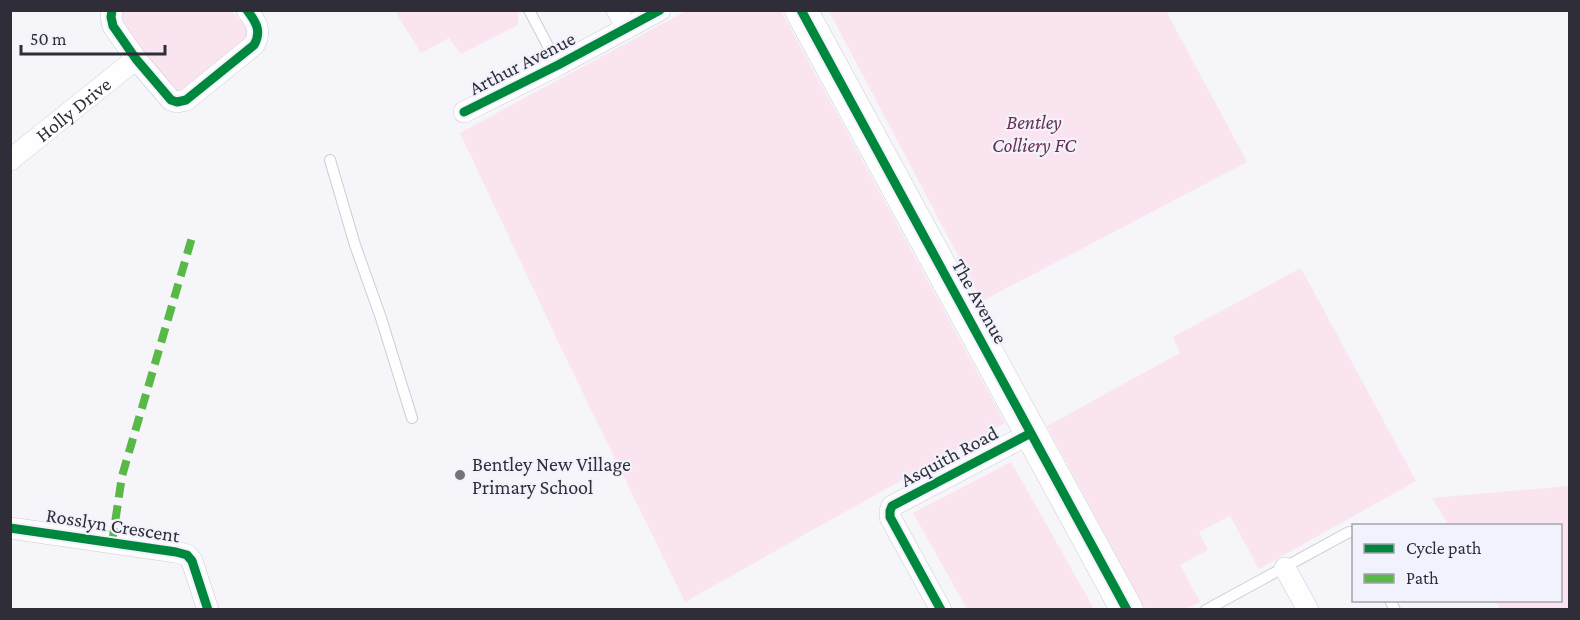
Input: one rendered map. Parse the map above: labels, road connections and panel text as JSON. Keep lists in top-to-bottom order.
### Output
{
  "streets": {
    "street": [
      "Arthur Avenue",
      "Holly Drive",
      "The Avenue",
      "Asquith Road",
      "Rosslyn Crescent"
    ]
  },
  "crossings": [
    ["The Avenue", "Asquith Road"]
  ],
  "parks": ["Bentley Colliery FC"],
  "places": ["Bentley New Village Primary School"],
  "legend": ["Cycle path", "Path"],
  "scale_bar": "50 m"
}
